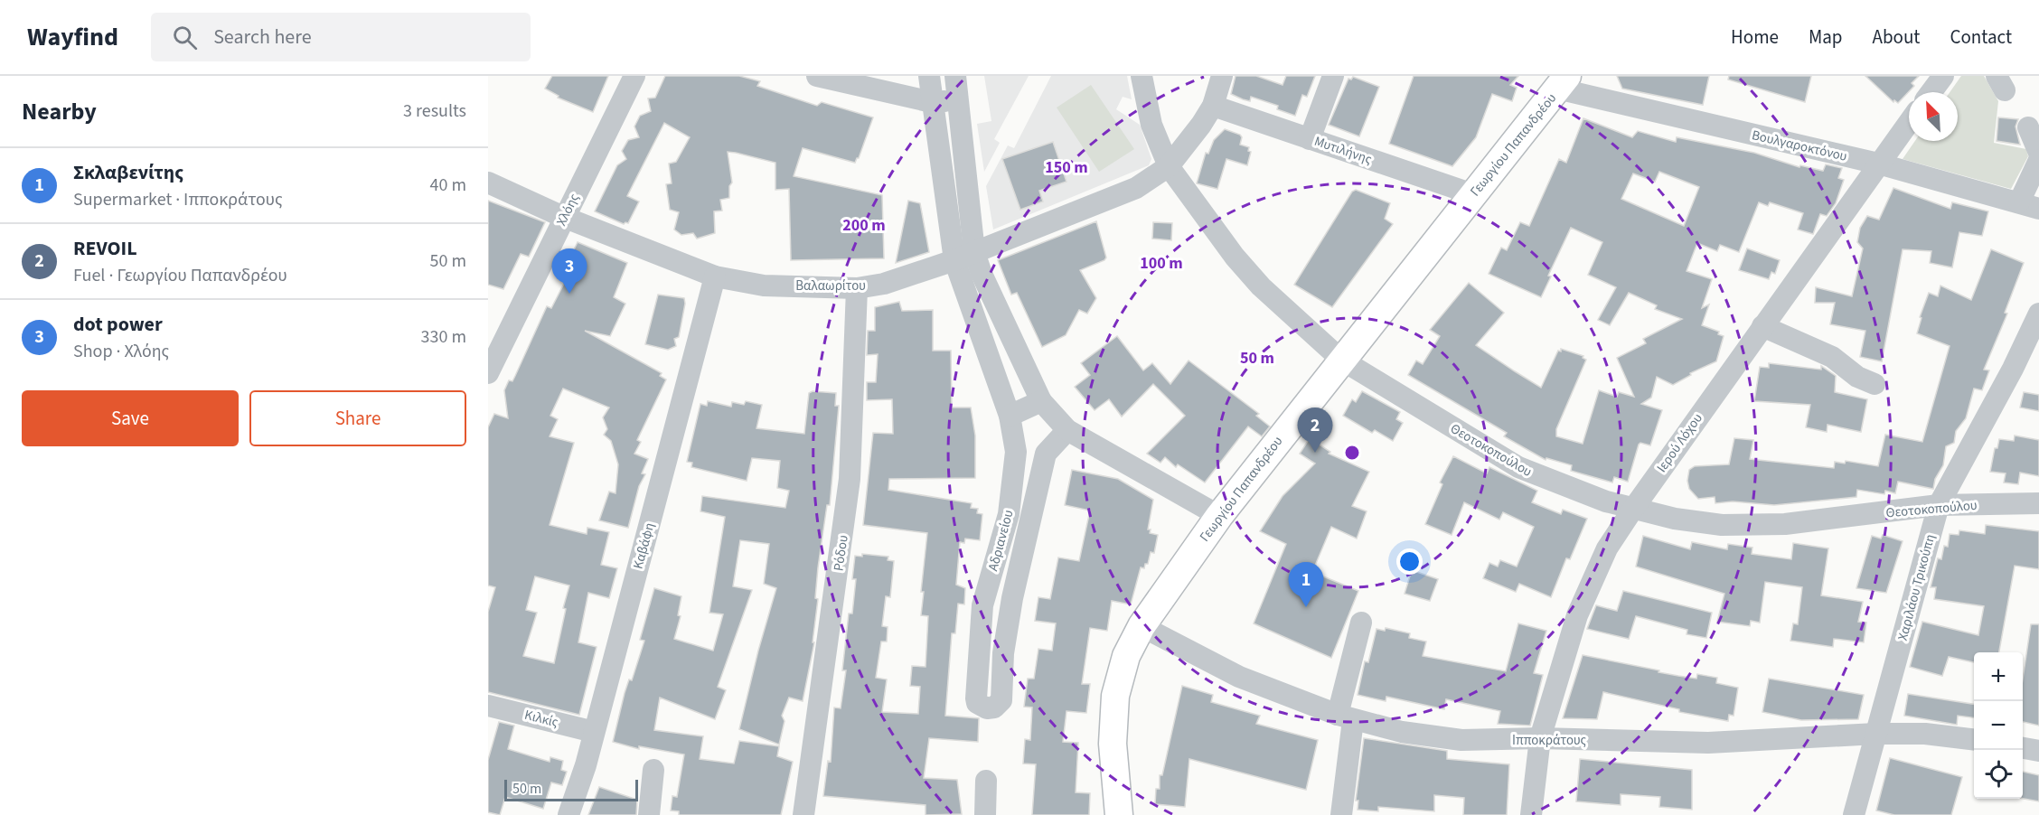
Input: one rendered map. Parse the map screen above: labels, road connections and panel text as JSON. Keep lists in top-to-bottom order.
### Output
{
  "streets": {
    "main road": ["Γεωργίου Παπανδρέου"],
    "street": [
      "Βουλγαροκτόνου",
      "Μυτιλήνης",
      "Χλόης",
      "Βαλαωρίτου",
      "Ιερού Λόχου",
      "Θεοτοκοπούλου",
      "Αδριανείου",
      "Καβάφη",
      "Ρόδου",
      "Χαριλάου Τρικούπη",
      "Κιλκίς",
      "Ιπποκράτους"
    ]
  },
  "crossings": [
    ["Γεωργίου Παπανδρέου", "Βουλγαροκτόνου"],
    ["Γεωργίου Παπανδρέου", "Μυτιλήνης"],
    ["Γεωργίου Παπανδρέου", "Θεοτοκοπούλου"],
    ["Γεωργίου Παπανδρέου", "Ιπποκράτους"],
    ["Βουλγαροκτόνου", "Ιερού Λόχου"],
    ["Μυτιλήνης", "Βαλαωρίτου"],
    ["Χλόης", "Βαλαωρίτου"],
    ["Βαλαωρίτου", "Θεοτοκοπούλου"],
    ["Βαλαωρίτου", "Αδριανείου"],
    ["Βαλαωρίτου", "Καβάφη"],
    ["Βαλαωρίτου", "Ρόδου"],
    ["Ιερού Λόχου", "Θεοτοκοπούλου"],
    ["Ιερού Λόχου", "Ιπποκράτους"],
    ["Θεοτοκοπούλου", "Χαριλάου Τρικούπη"],
    ["Καβάφη", "Κιλκίς"],
    ["Χαριλάου Τρικούπη", "Ιπποκράτους"]
  ],
  "scale_bar": "50 m",
  "north": "top left",
  "page": {
    "header": "Wayfind",
    "search": "Search here",
    "nav": [
      "Home",
      "Map",
      "About",
      "Contact"
    ],
    "heading": ["Nearby", "3 results"],
    "list": [
      {
        "mark": "1",
        "name": "Σκλαβενίτης",
        "note": "Supermarket · Ιπποκράτους",
        "value": "40 m"
      },
      {
        "mark": "2",
        "name": "REVOIL",
        "note": "Fuel · Γεωργίου Παπανδρέου",
        "value": "50 m"
      },
      {
        "mark": "3",
        "name": "dot power",
        "note": "Shop · Χλόης",
        "value": "330 m"
      }
    ],
    "pins": ["3", "2", "1"],
    "buttons": ["Save", "Share"],
    "map_buttons": ["+", "−"],
    "scale": "50 m"
  },
  "rings": [
    "150 m",
    "200 m",
    "100 m",
    "50 m"
  ]
}
